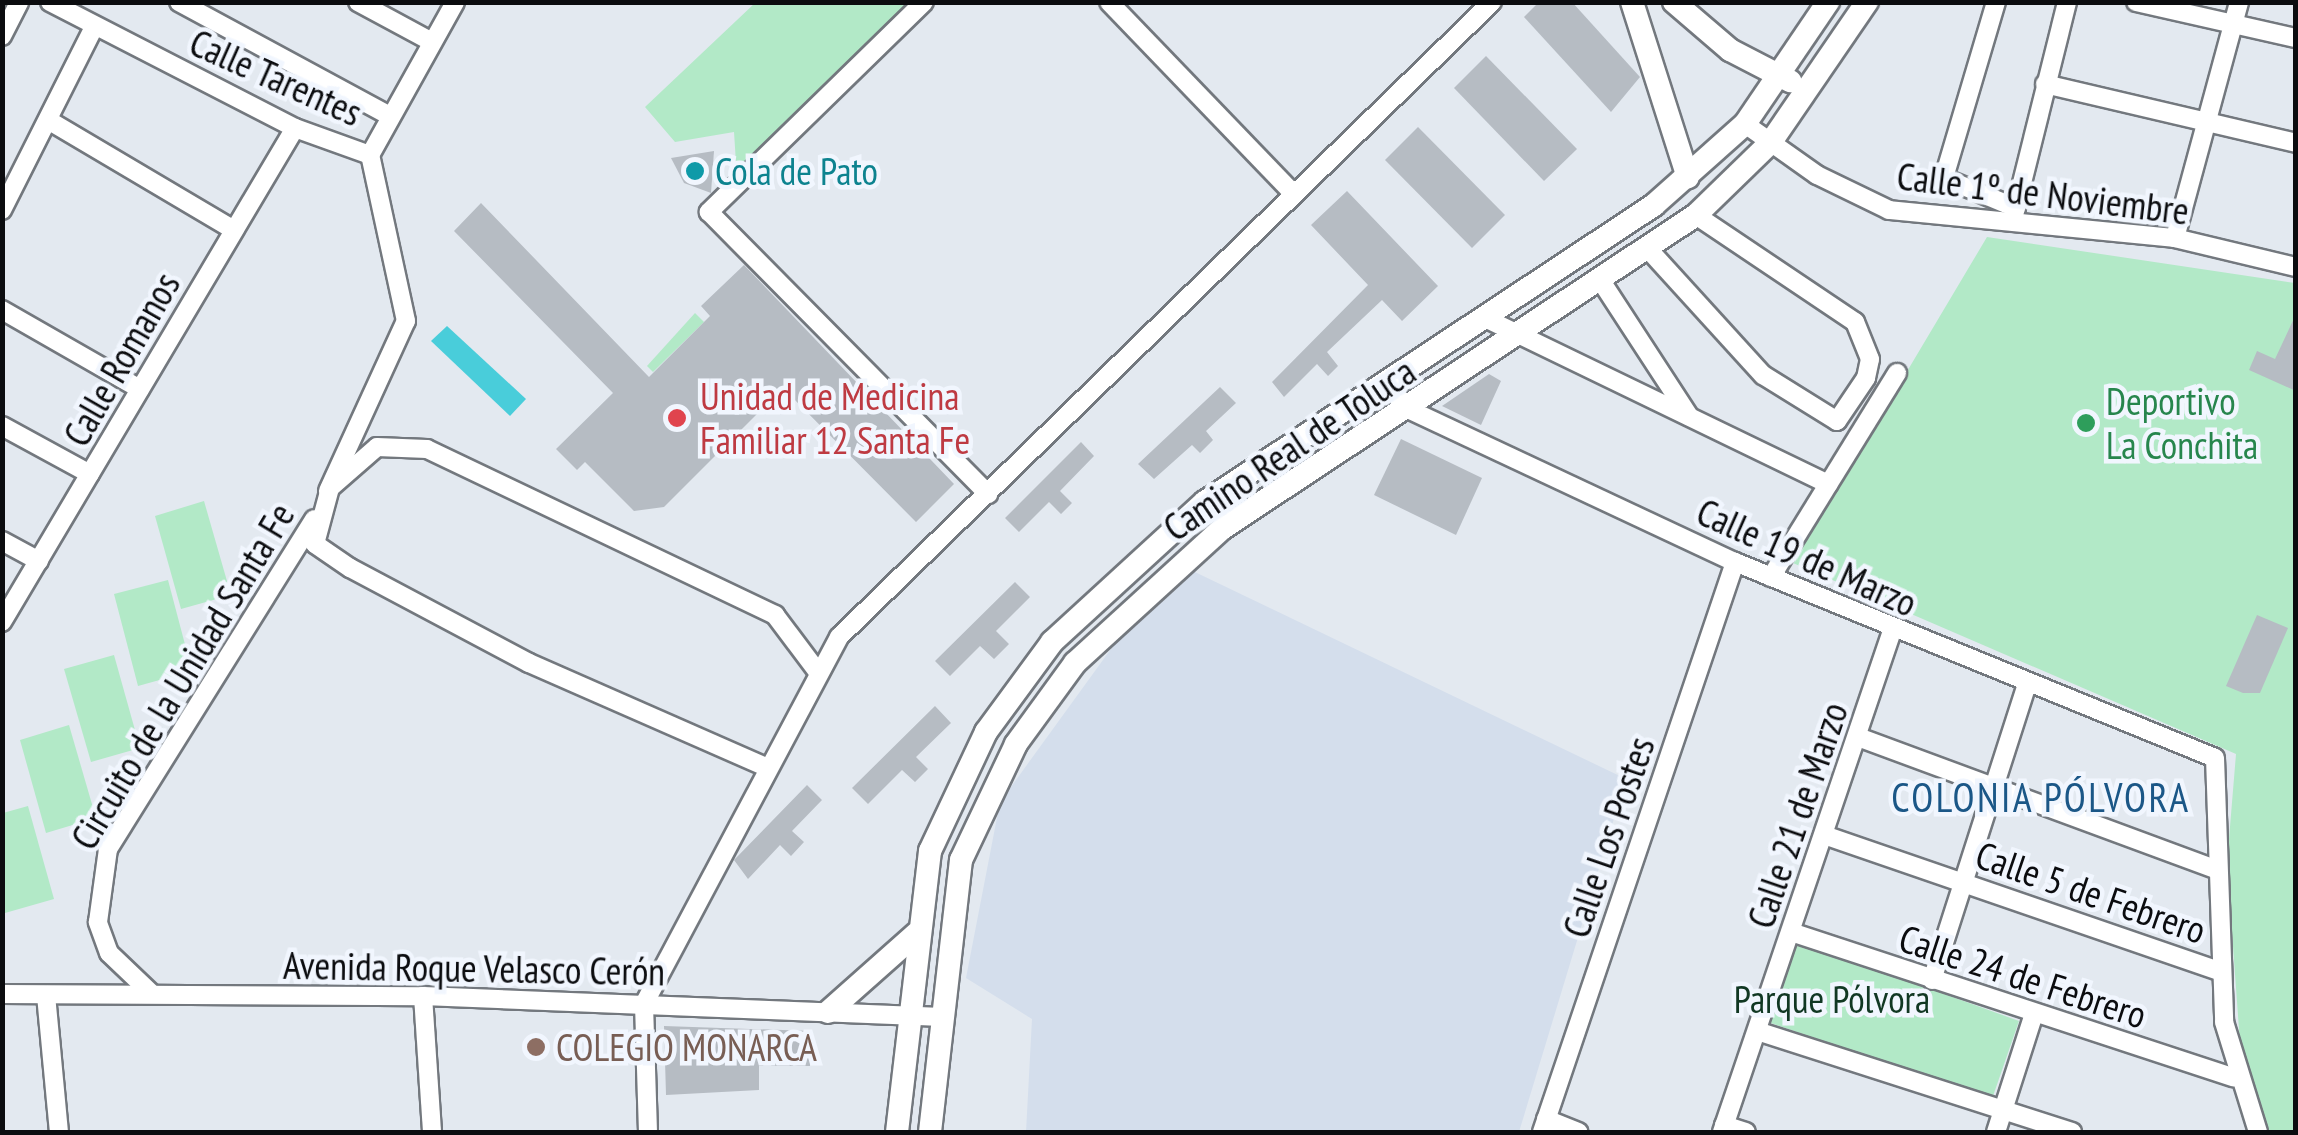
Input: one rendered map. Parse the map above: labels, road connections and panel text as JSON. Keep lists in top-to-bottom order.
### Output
{
  "streets": {
    "main road": ["Camino Real de Toluca"],
    "street": [
      "Calle Tarentes",
      "Calle 1º de Noviembre",
      "Calle Romanos",
      "Calle 19 de Marzo",
      "Circuito de la Unidad Santa Fe",
      "Calle 21 de Marzo",
      "Calle Los Postes",
      "Calle 5 de Febrero",
      "Avenida Roque Velasco Cerón",
      "Calle 24 de Febrero"
    ]
  },
  "crossings": [
    ["Calle Tarentes", "Calle Romanos"],
    ["Calle Tarentes", "Circuito de la Unidad Santa Fe"],
    ["Calle 1º de Noviembre", "Camino Real de Toluca"],
    ["Camino Real de Toluca", "Calle 19 de Marzo"],
    ["Camino Real de Toluca", "Avenida Roque Velasco Cerón"],
    ["Calle 19 de Marzo", "Calle 21 de Marzo"],
    ["Calle 19 de Marzo", "Calle Los Postes"],
    ["Circuito de la Unidad Santa Fe", "Avenida Roque Velasco Cerón"],
    ["Calle 21 de Marzo", "Calle 5 de Febrero"],
    ["Calle 21 de Marzo", "Calle 24 de Febrero"]
  ],
  "districts": ["COLONIA PÓLVORA"],
  "parks": ["Parque Pólvora"],
  "places": [
    "Cola de Pato",
    "Unidad de Medicina Familiar 12 Santa Fe",
    "Deportivo La Conchita",
    "COLEGIO MONARCA"
  ]
}
